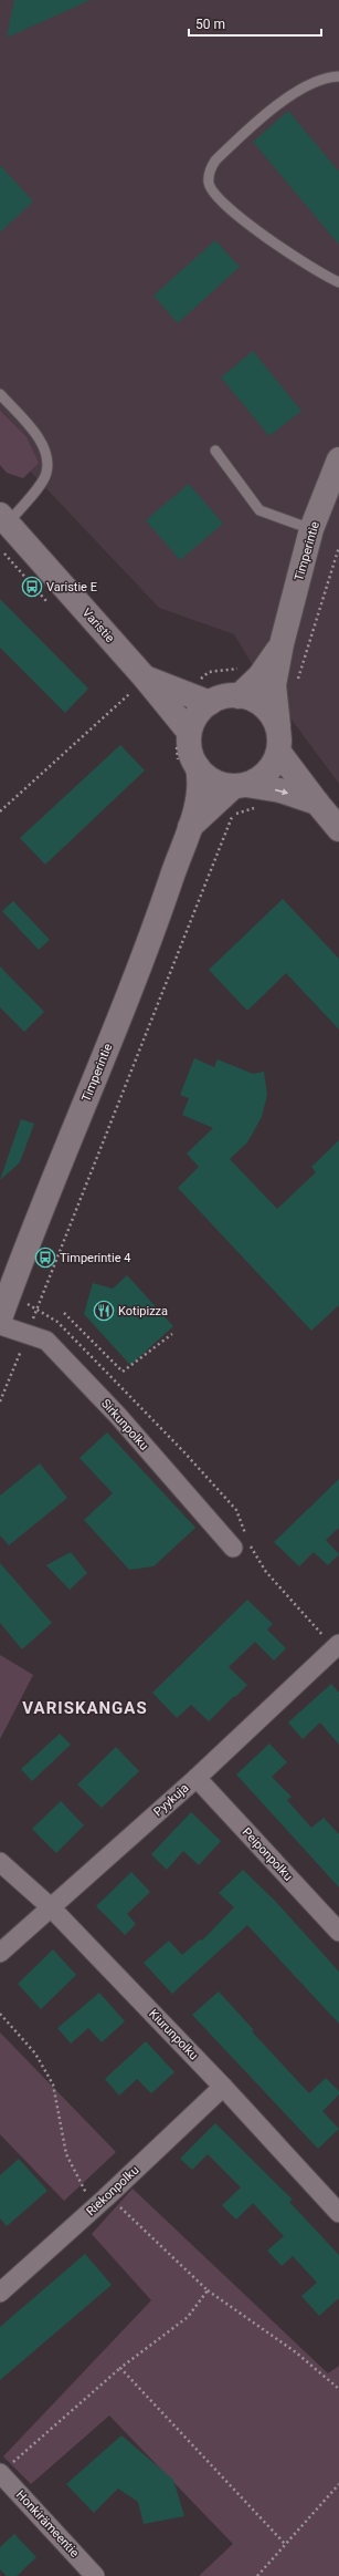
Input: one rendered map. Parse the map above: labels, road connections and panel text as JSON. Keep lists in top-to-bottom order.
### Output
{
  "streets": {
    "street": [
      "Timperintie",
      "Varistie",
      "Sirkunpolku",
      "Pyykuja",
      "Peiponpolku",
      "Kiurunpolku",
      "Riekonpolku",
      "Honkirämeentie"
    ]
  },
  "crossings": [
    ["Timperintie", "Varistie"],
    ["Pyykuja", "Peiponpolku"],
    ["Pyykuja", "Kiurunpolku"],
    ["Kiurunpolku", "Riekonpolku"]
  ],
  "districts": ["VARISKANGAS"],
  "places": {
    "bus stop": ["Varistie E", "Timperintie 4"],
    "restaurant": ["Kotipizza"]
  },
  "scale_bar": "50 m"
}
